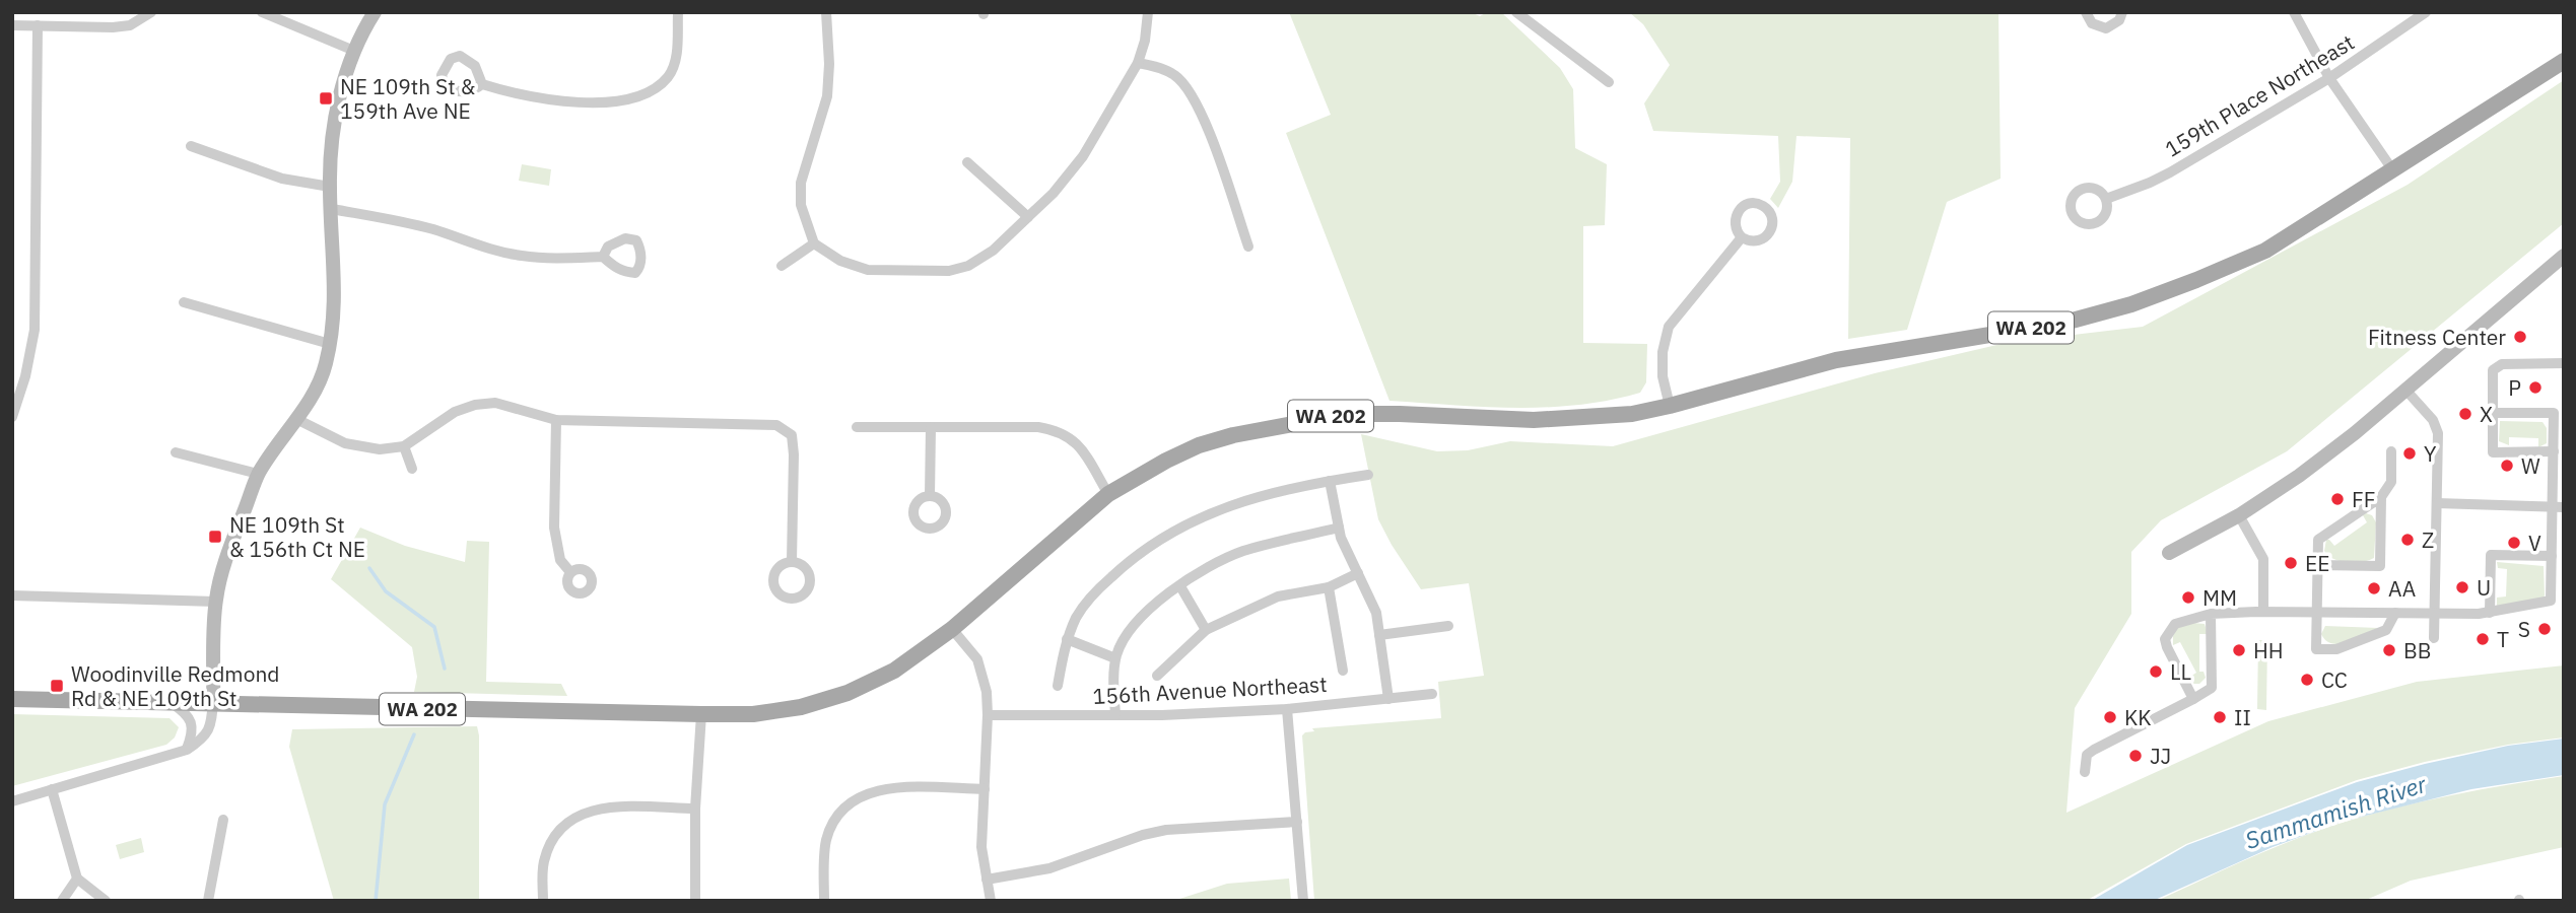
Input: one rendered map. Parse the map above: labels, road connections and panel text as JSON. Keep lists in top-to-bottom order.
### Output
{
  "streets": {
    "main road": ["WA 202"],
    "street": ["159th Place Northeast", "156th Avenue Northeast"]
  },
  "water": ["Sammamish River"],
  "places": {
    "transit": ["NE 109th St & 159th Ave NE", "NE 109th St & 156th Ct NE", "Woodinville Redmond Rd & NE 109th St"],
    "other": [
      "Fitness Center",
      "P",
      "X",
      "Y",
      "W",
      "FF",
      "Z",
      "V",
      "EE",
      "U",
      "AA",
      "MM",
      "S",
      "T",
      "HH",
      "BB",
      "LL",
      "CC",
      "KK",
      "II",
      "JJ"
    ]
  }
}
